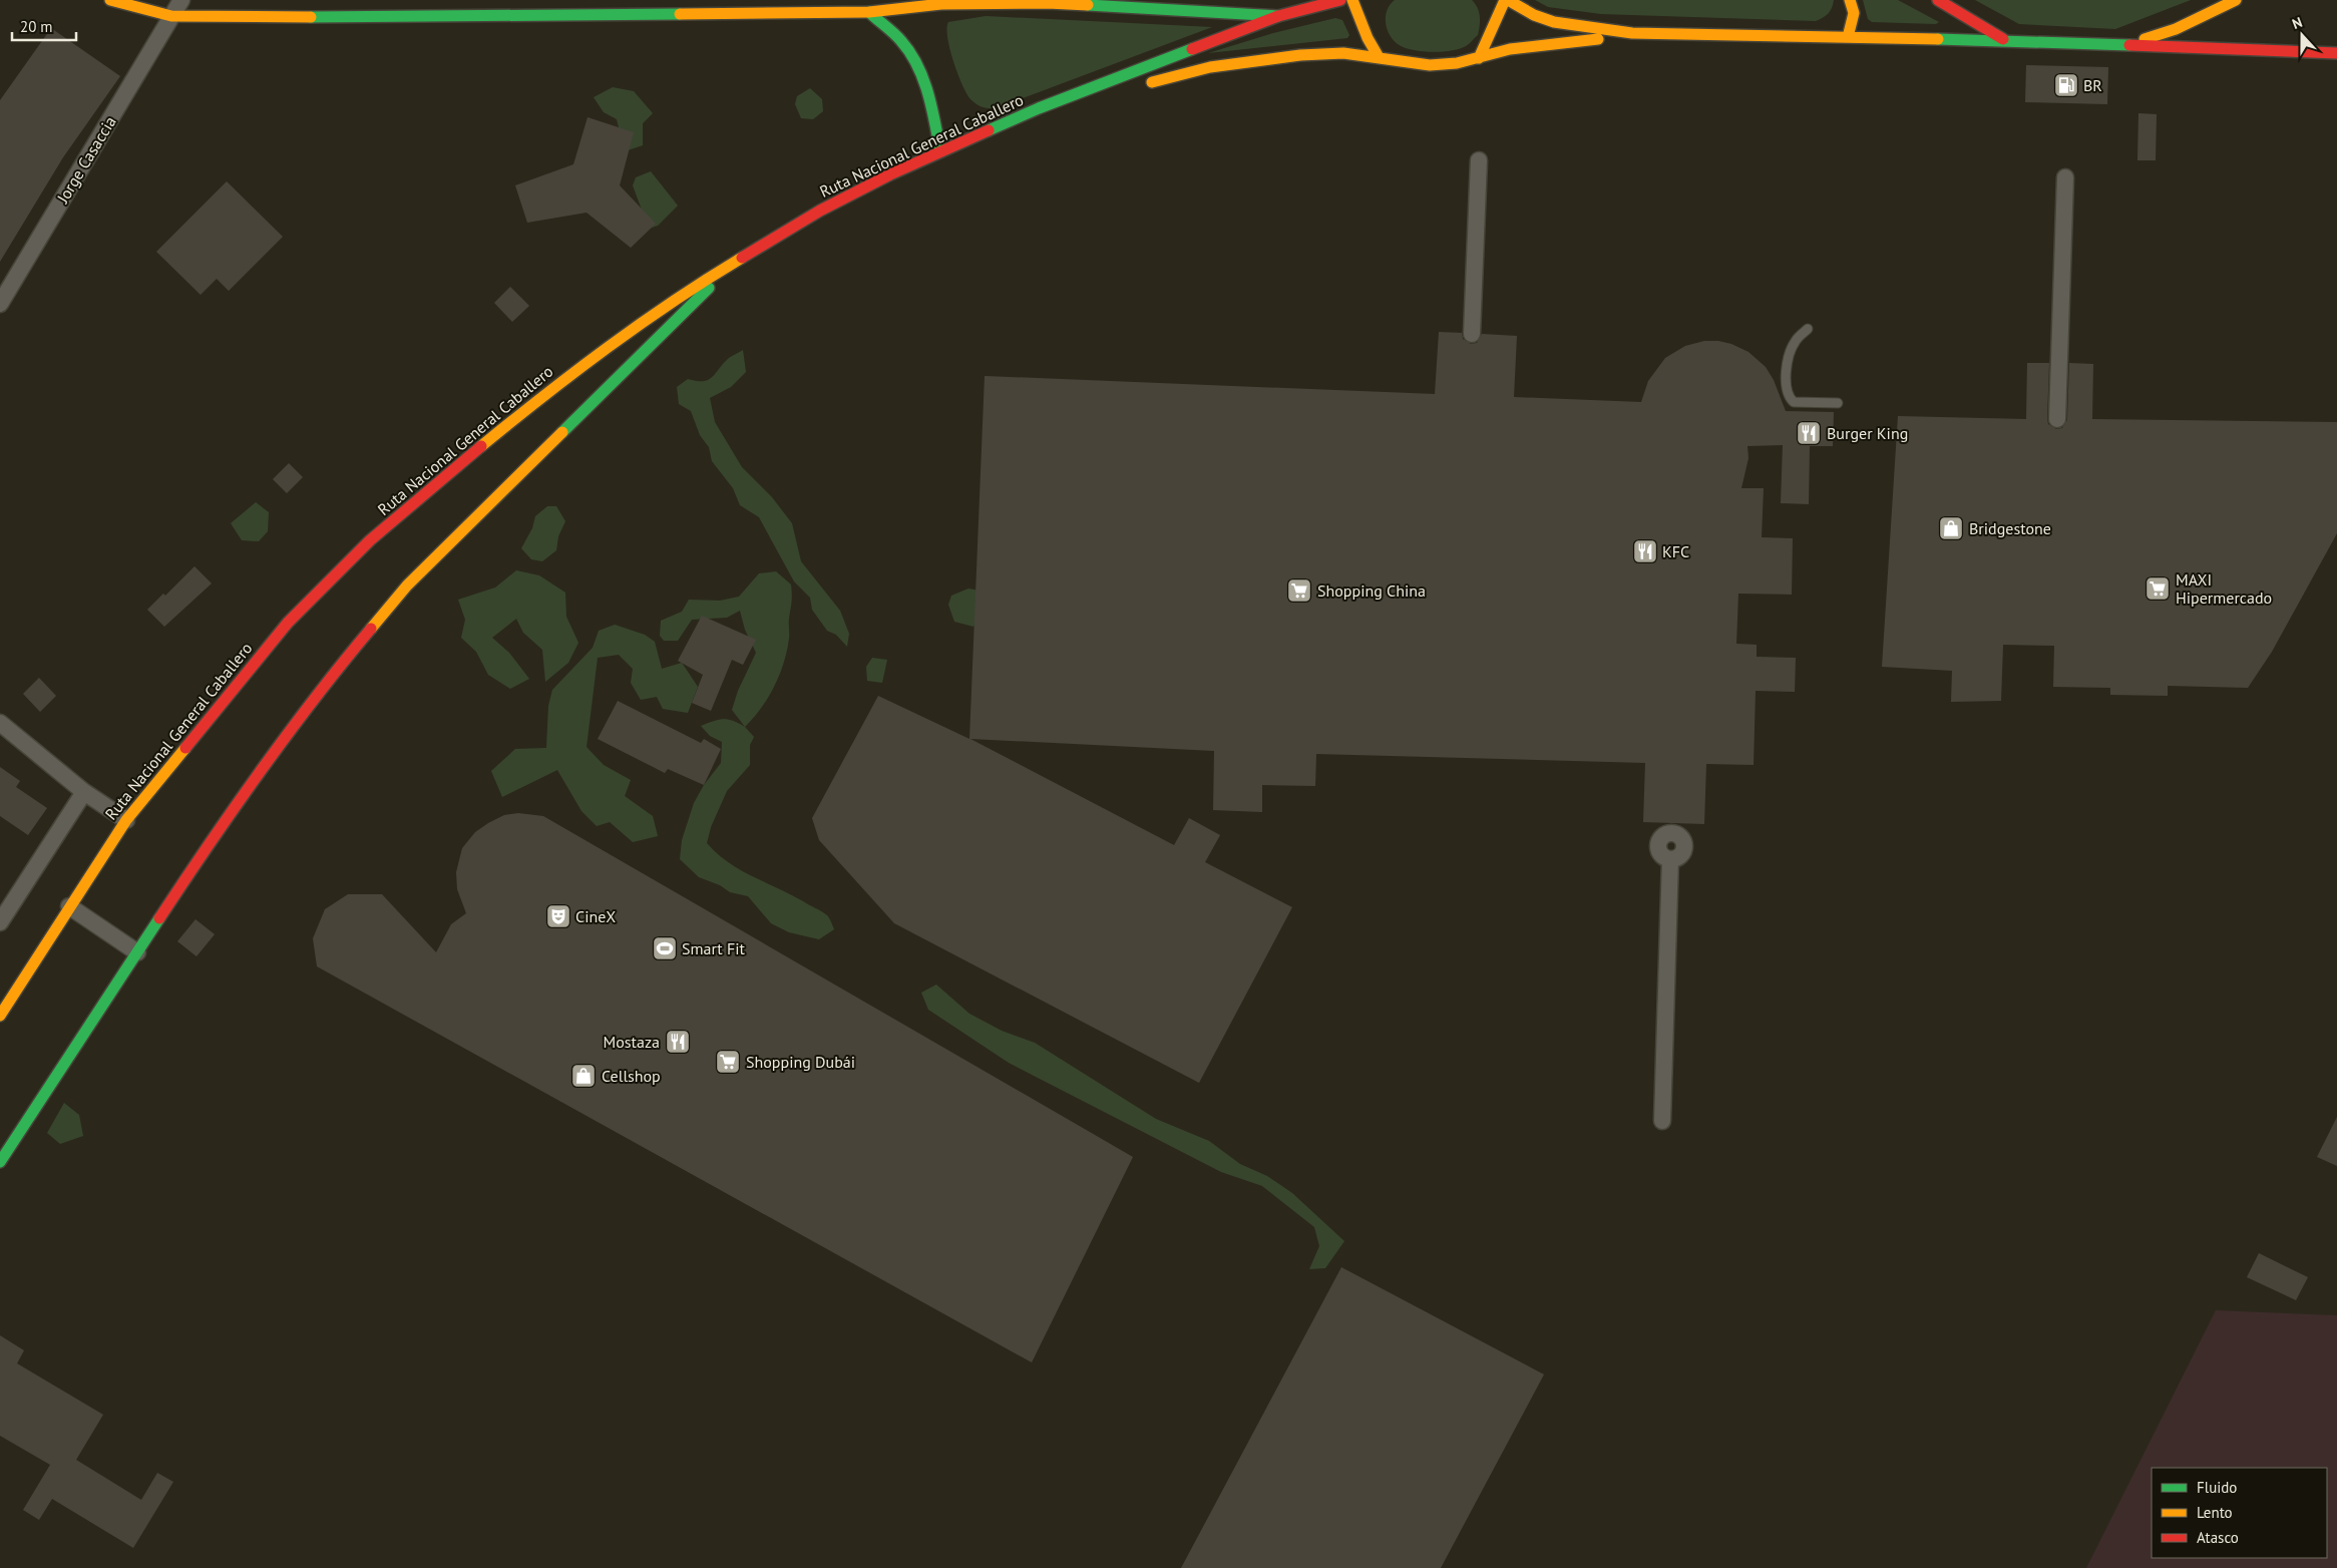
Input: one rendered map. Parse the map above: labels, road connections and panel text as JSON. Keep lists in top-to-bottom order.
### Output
{
  "streets": {
    "main road": ["Ruta Nacional General Caballero"],
    "street": ["Jorge Casaccia"]
  },
  "places": {
    "fuel station": ["BR"],
    "restaurant": ["Burger King", "KFC", "Mostaza"],
    "shop": ["Bridgestone", "Cellshop"],
    "supermarket": ["MAXI Hipermercado", "Shopping China", "Shopping Dubái"],
    "theatre": ["CineX"],
    "sports": ["Smart Fit"]
  },
  "legend": ["Fluido", "Lento", "Atasco"],
  "scale_bar": "20 m",
  "north": "top"
}
